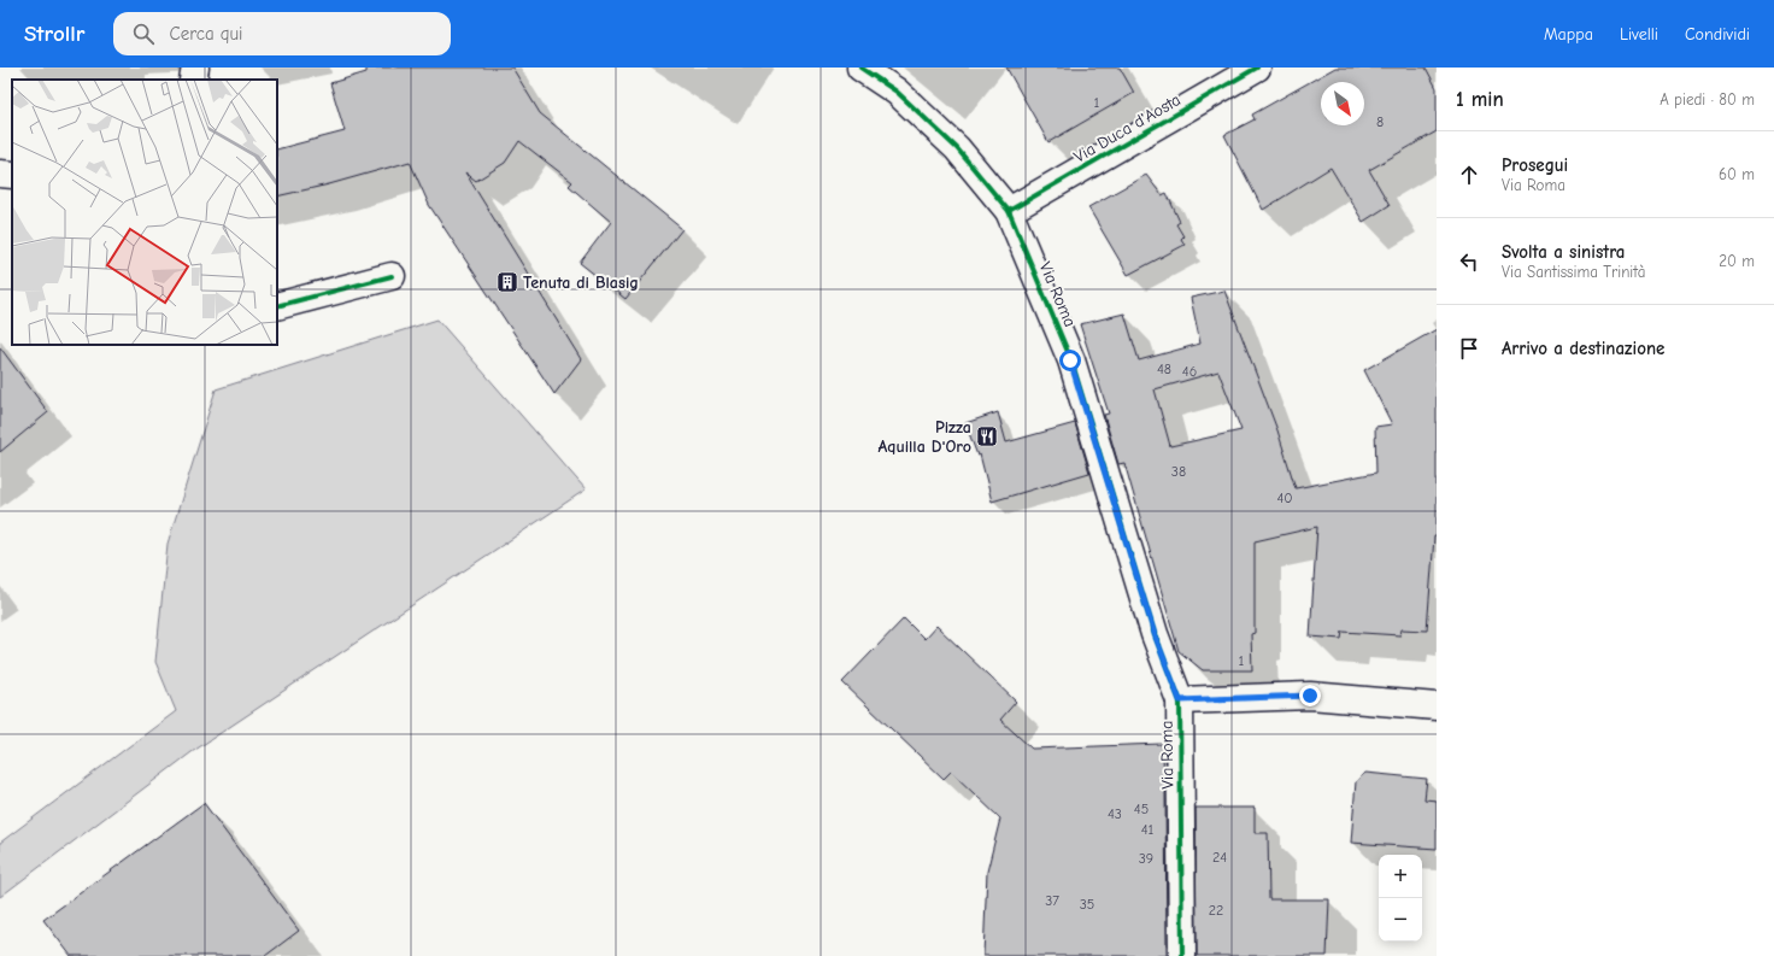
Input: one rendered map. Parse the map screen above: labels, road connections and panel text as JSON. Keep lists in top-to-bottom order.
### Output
{
  "streets": {
    "street": ["Via Duca d'Aosta", "Via Roma"]
  },
  "crossings": [
    ["Via Duca d'Aosta", "Via Roma"]
  ],
  "places": {
    "building": ["Tenuta di Blasig"],
    "restaurant": ["Pizza Aquilla D'Oro"]
  },
  "house_numbers": [
    "1",
    "8",
    "48",
    "46",
    "38",
    "40",
    "1",
    "45",
    "43",
    "41",
    "24",
    "39",
    "37",
    "35",
    "22"
  ],
  "north": "bottom right",
  "page": {
    "header": "Strollr",
    "search": "Cerca qui",
    "nav": ["Mappa", "Livelli", "Condividi"],
    "heading": ["1 min", "A piedi · 80 m"],
    "list": [
      ["Prosegui", "Via Roma", "60 m"],
      ["Svolta a sinistra", "Via Santissima Trinità", "20 m"],
      "Arrivo a destinazione"
    ],
    "map_buttons": ["+", "−"]
  }
}
